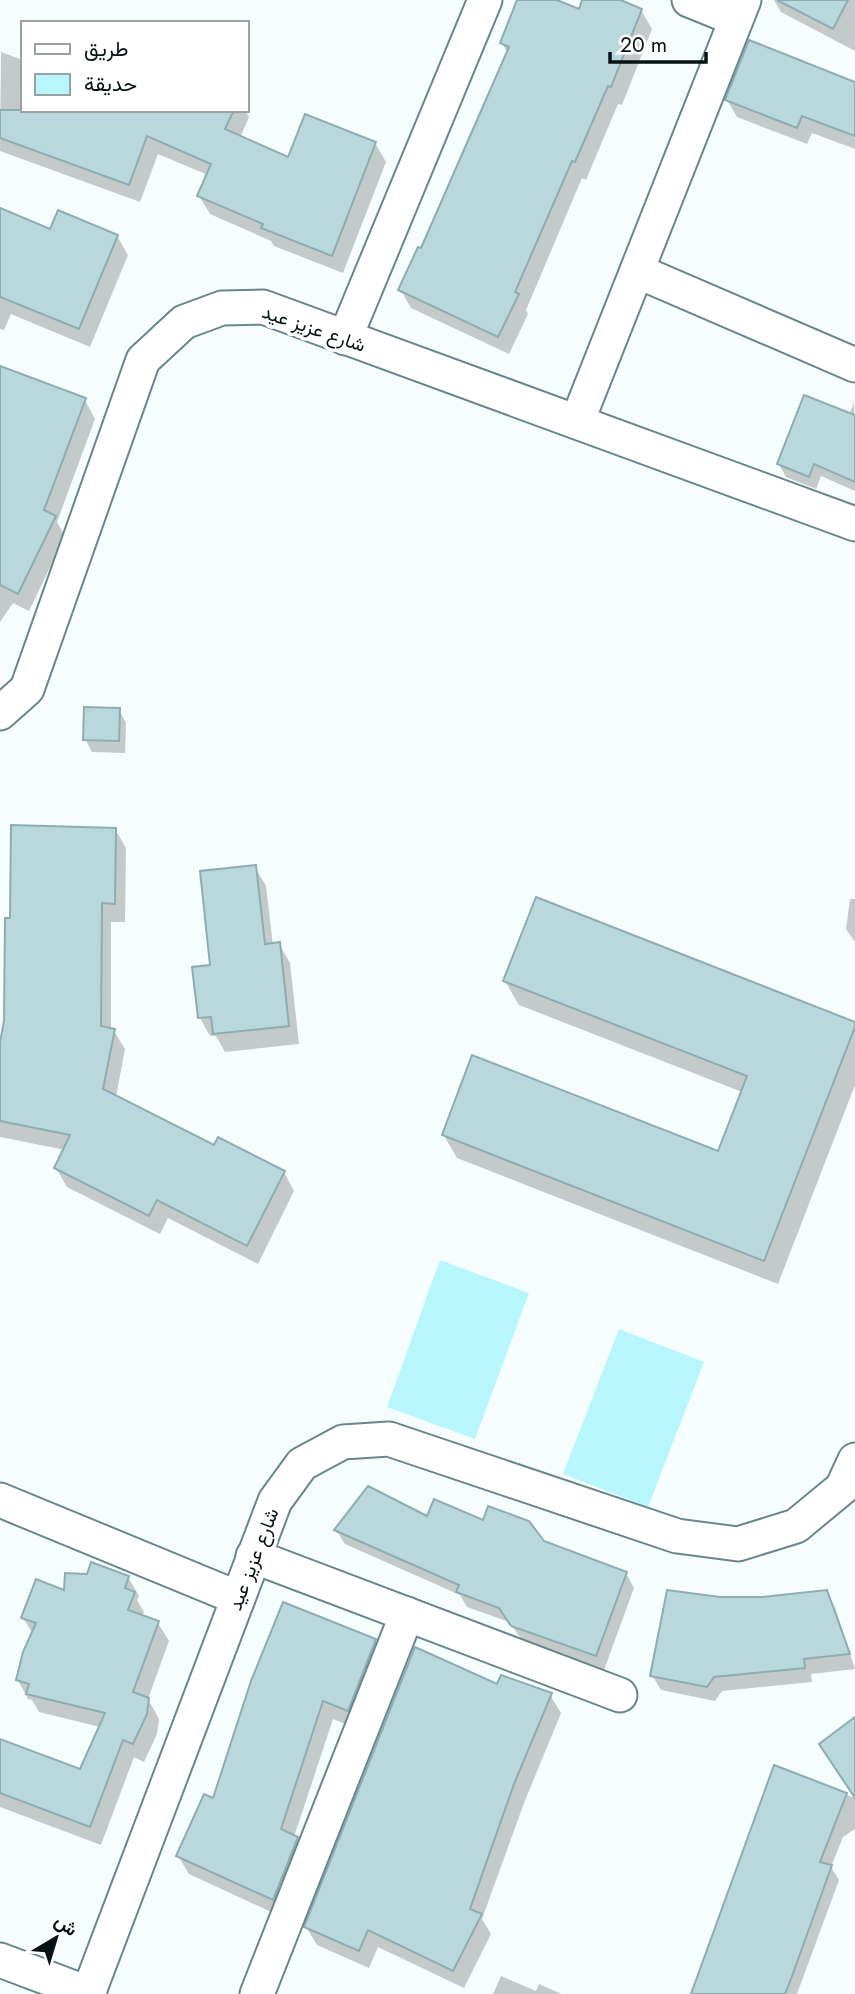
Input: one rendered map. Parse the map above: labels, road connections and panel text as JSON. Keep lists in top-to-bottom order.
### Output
{
  "streets": {
    "street": ["شارع عزيز عيد"]
  },
  "legend": ["طريق", "حديقة"],
  "scale_bar": "20 m",
  "north": "top right"
}
